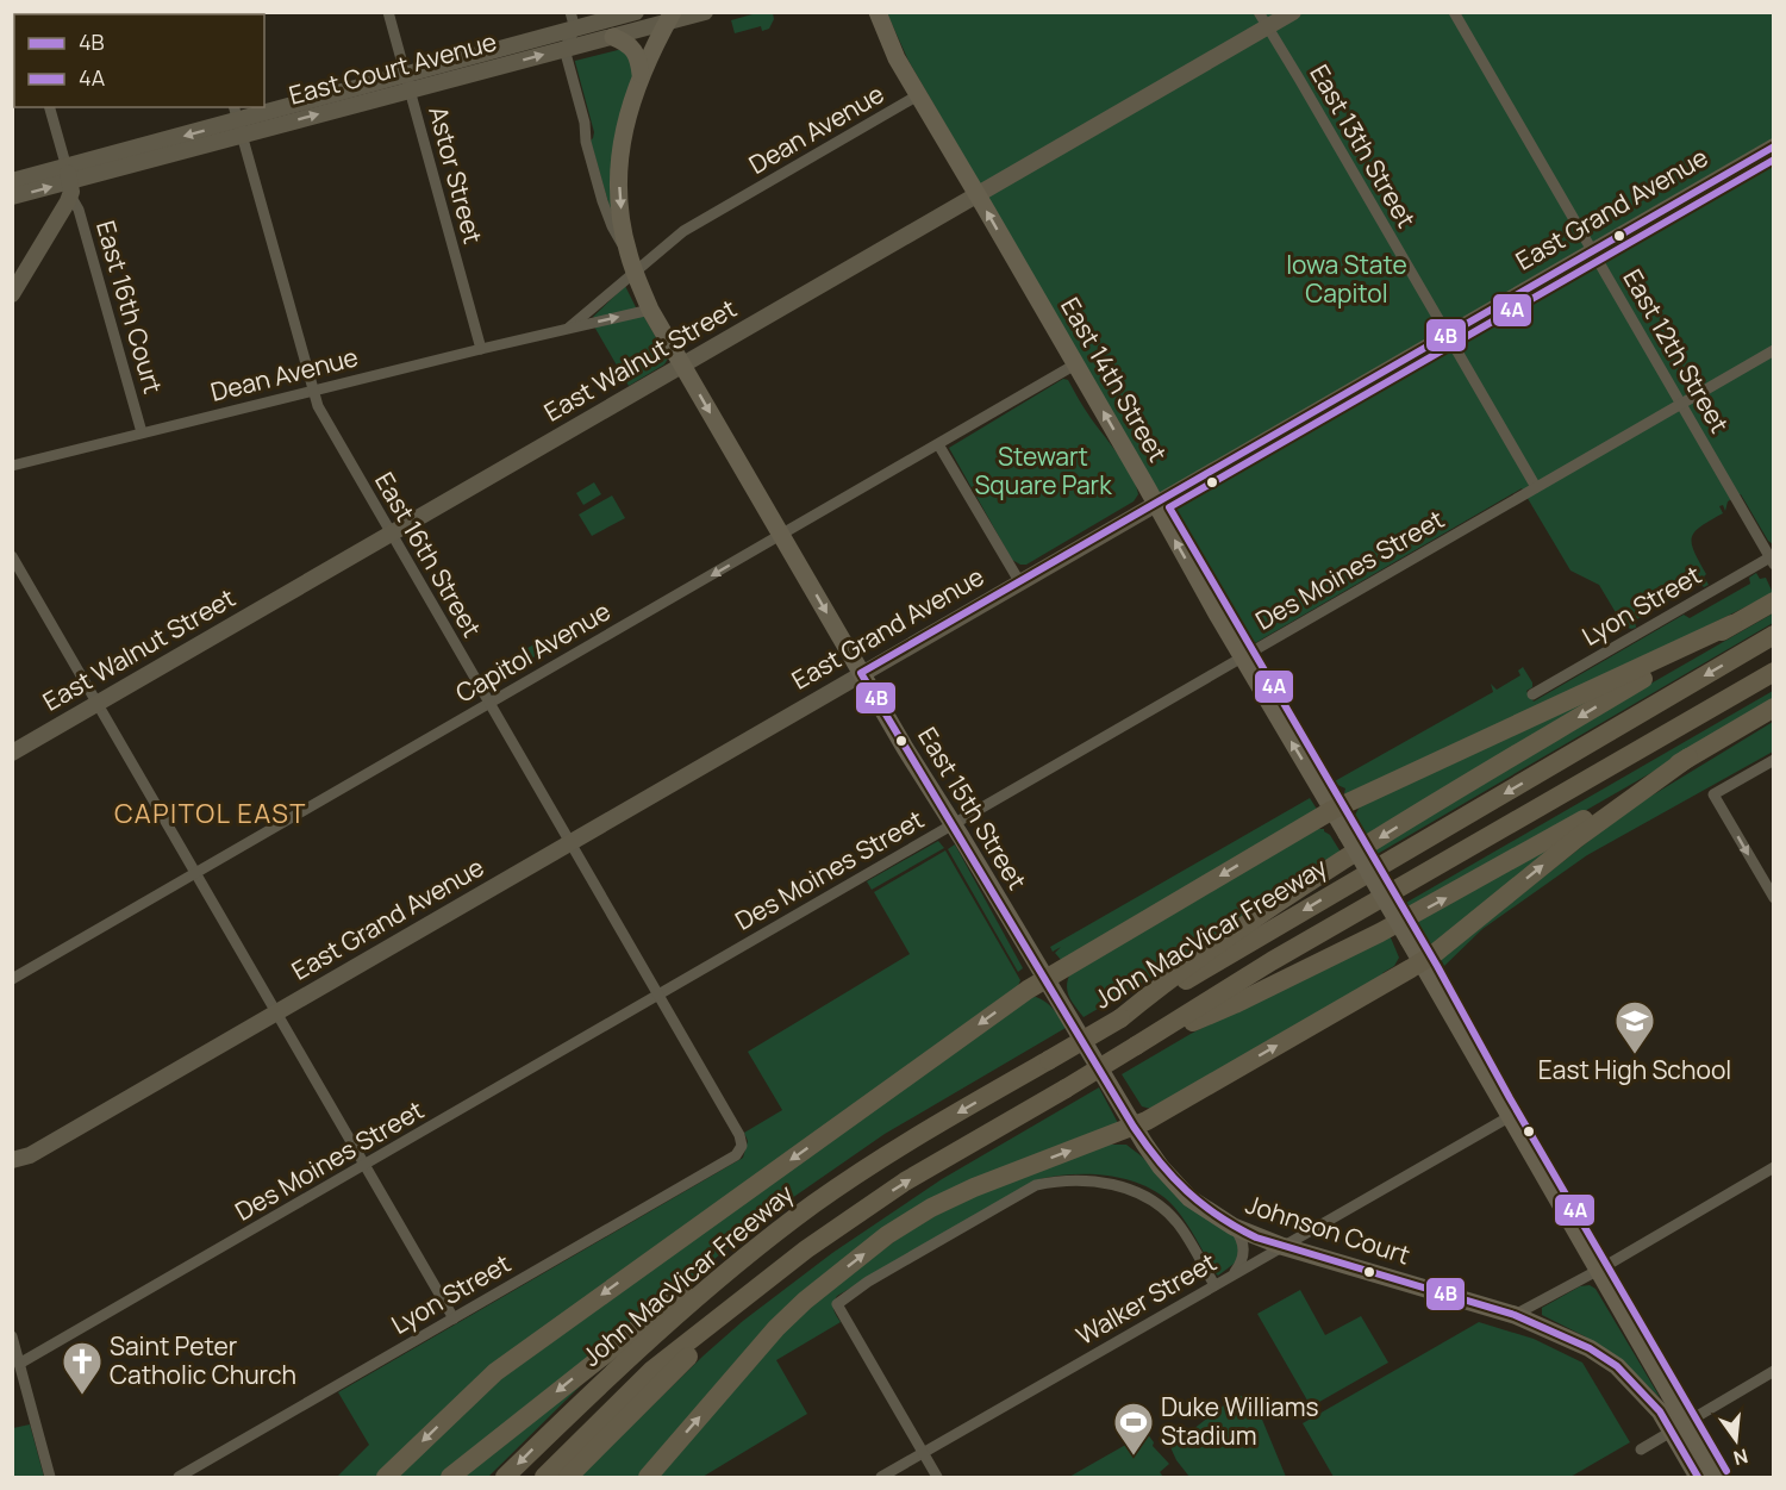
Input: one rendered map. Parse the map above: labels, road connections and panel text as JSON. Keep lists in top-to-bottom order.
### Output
{
  "streets": {
    "highway": ["John MacVicar Freeway"],
    "main road": ["East 14th Street", "East 15th Street", "Johnson Court"],
    "street": [
      "East Court Avenue",
      "Dean Avenue",
      "East 13th Street",
      "Astor Street",
      "East Grand Avenue",
      "East 16th Court",
      "East 12th Street",
      "East Walnut Street",
      "East 16th Street",
      "Des Moines Street",
      "Lyon Street",
      "Capitol Avenue",
      "Walker Street"
    ]
  },
  "crossings": [
    ["East Court Avenue", "Astor Street"],
    ["East Court Avenue", "East 16th Court"],
    ["East Court Avenue", "East 16th Street"],
    ["East Court Avenue", "East 15th Street"],
    ["Dean Avenue", "Astor Street"],
    ["Dean Avenue", "East 16th Court"],
    ["Dean Avenue", "East 14th Street"],
    ["Dean Avenue", "East 16th Street"],
    ["Dean Avenue", "East 15th Street"],
    ["East 13th Street", "East Grand Avenue"],
    ["East 13th Street", "East Walnut Street"],
    ["East 13th Street", "Des Moines Street"],
    ["East Grand Avenue", "East 12th Street"],
    ["East Grand Avenue", "East 14th Street"],
    ["East Grand Avenue", "East 16th Street"],
    ["East Grand Avenue", "East 15th Street"],
    ["East 12th Street", "Des Moines Street"],
    ["East 12th Street", "Lyon Street"],
    ["East Walnut Street", "East 14th Street"],
    ["East Walnut Street", "East 16th Street"],
    ["East Walnut Street", "East 15th Street"],
    ["East 14th Street", "Des Moines Street"],
    ["East 14th Street", "Capitol Avenue"],
    ["East 14th Street", "Johnson Court"],
    ["East 14th Street", "Walker Street"],
    ["East 16th Street", "Des Moines Street"],
    ["East 16th Street", "Lyon Street"],
    ["East 16th Street", "Capitol Avenue"],
    ["Des Moines Street", "East 15th Street"],
    ["Capitol Avenue", "East 15th Street"],
    ["East 15th Street", "Johnson Court"],
    ["Johnson Court", "Walker Street"]
  ],
  "one_way": ["East 14th Street", "East 15th Street"],
  "districts": ["CAPITOL EAST"],
  "parks": ["Iowa State Capitol", "Stewart Square Park"],
  "places": {
    "school or university": ["East High School"],
    "church": ["Saint Peter Catholic Church"],
    "sports": ["Duke Williams Stadium"]
  },
  "lines": ["transit line 4B", "transit line 4A"],
  "legend": ["4B", "4A"],
  "north": "bottom"
}
